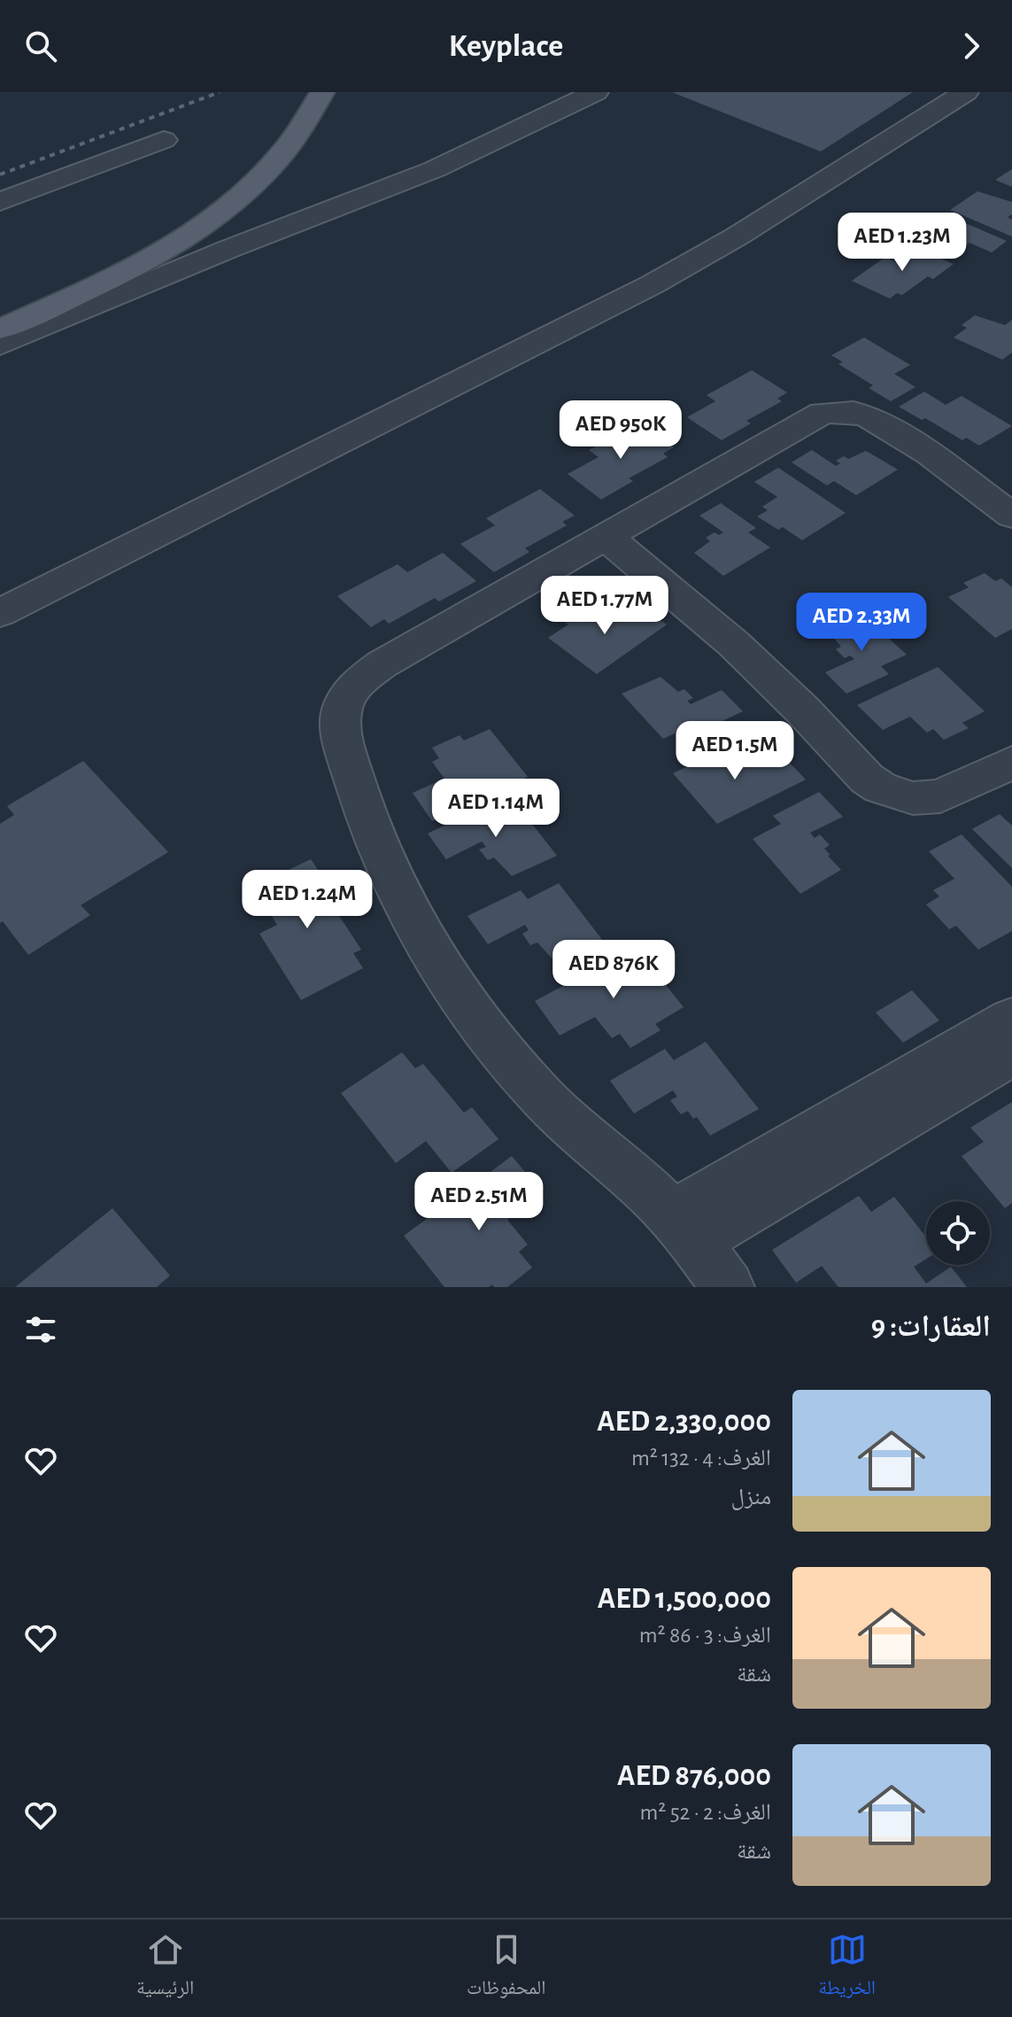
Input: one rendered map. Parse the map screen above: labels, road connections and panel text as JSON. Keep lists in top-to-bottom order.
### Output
{
  "page": {
    "header": "Keyplace",
    "price": [
      "AED 1.23M",
      "AED 950K",
      "AED 1.77M",
      "AED 2.33M",
      "AED 1.5M",
      "AED 1.14M",
      "AED 1.24M",
      "AED 876K",
      "AED 2.51M"
    ],
    "heading": "العقارات: 9",
    "list": [
      {
        "name": "AED 2,330,000",
        "note": "الغرف: 4 · 132 m² · منزل"
      },
      {
        "name": "AED 1,500,000",
        "note": "الغرف: 3 · 86 m² · شقة"
      },
      {
        "name": "AED 876,000",
        "note": "الغرف: 2 · 52 m² · شقة"
      }
    ],
    "tabs": ["الخريطة", "المحفوظات", "الرئيسية"]
  }
}
